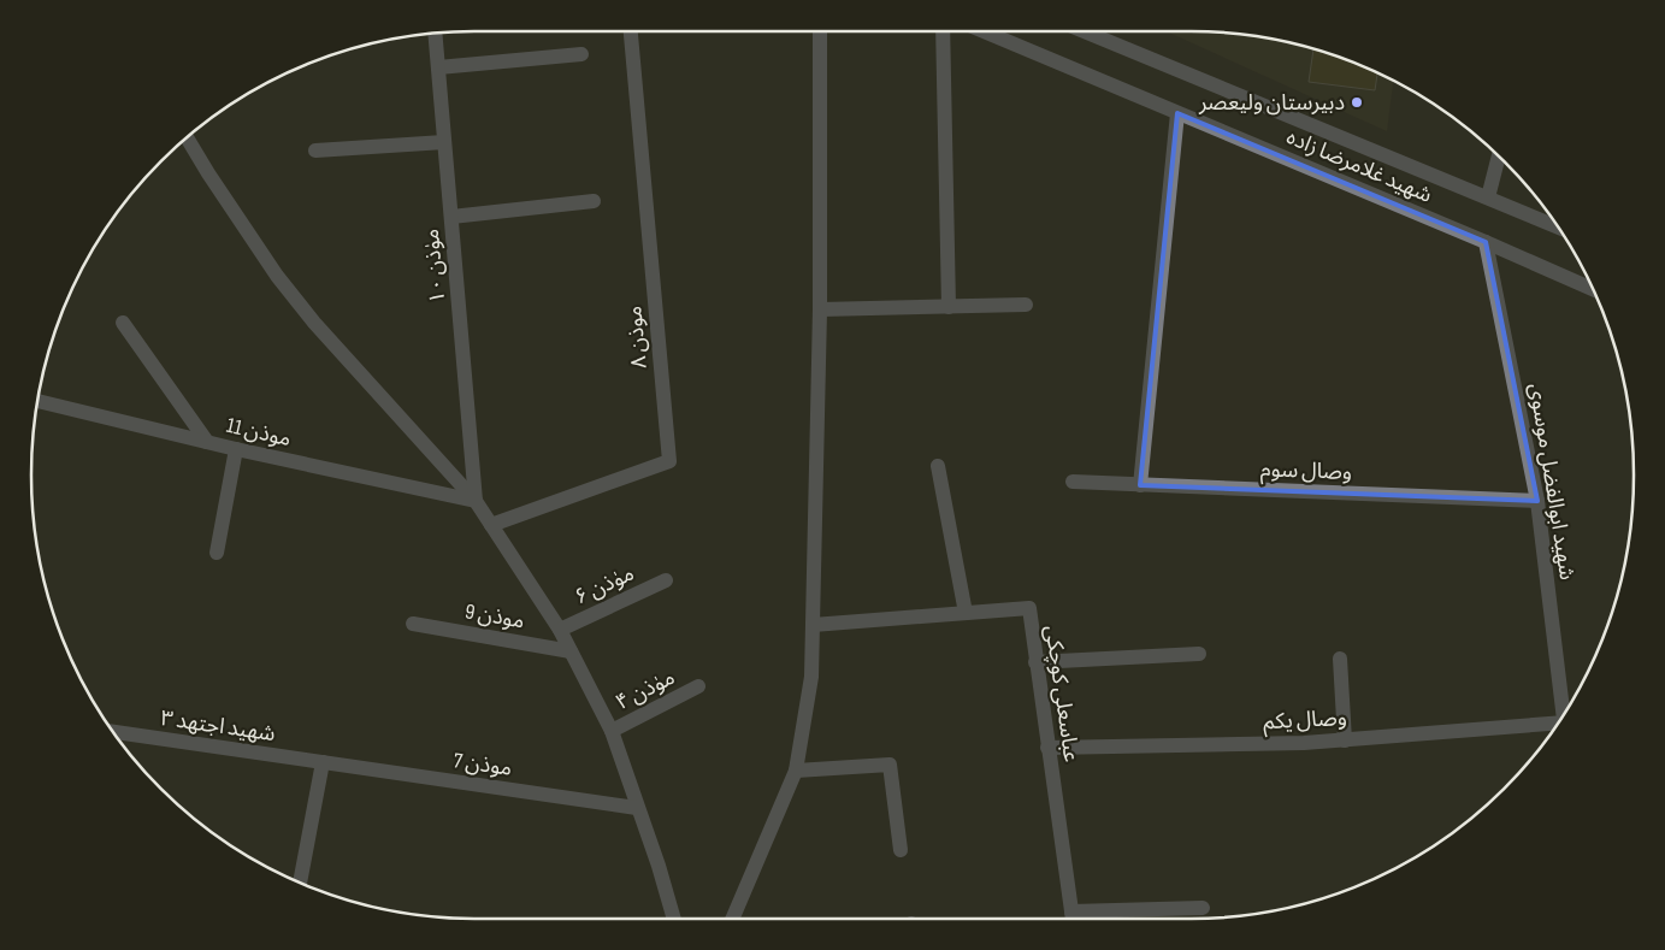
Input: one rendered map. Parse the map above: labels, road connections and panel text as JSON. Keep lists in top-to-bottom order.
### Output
{
  "streets": {
    "street": [
      "شهید غلامرضا زاده",
      "موٰذن ۱۰",
      "موذن ۸",
      "موذن 11",
      "وصال سوم",
      "شهید ابوالفضل موسوی",
      "موٰذن ۶",
      "موذن 9",
      "موٰذن ۴",
      "عباسعلی کوچکی",
      "وصال یکم",
      "شهید اجتهد ۳",
      "موذن 7"
    ]
  },
  "crossings": [
    ["شهید غلامرضا زاده", "شهید ابوالفضل موسوی"],
    ["موٰذن ۱۰", "موذن 11"],
    ["وصال سوم", "شهید ابوالفضل موسوی"],
    ["عباسعلی کوچکی", "وصال یکم"],
    ["شهید اجتهد ۳", "موذن 7"]
  ],
  "places": ["دبیرستان ولیعصر"]
}
